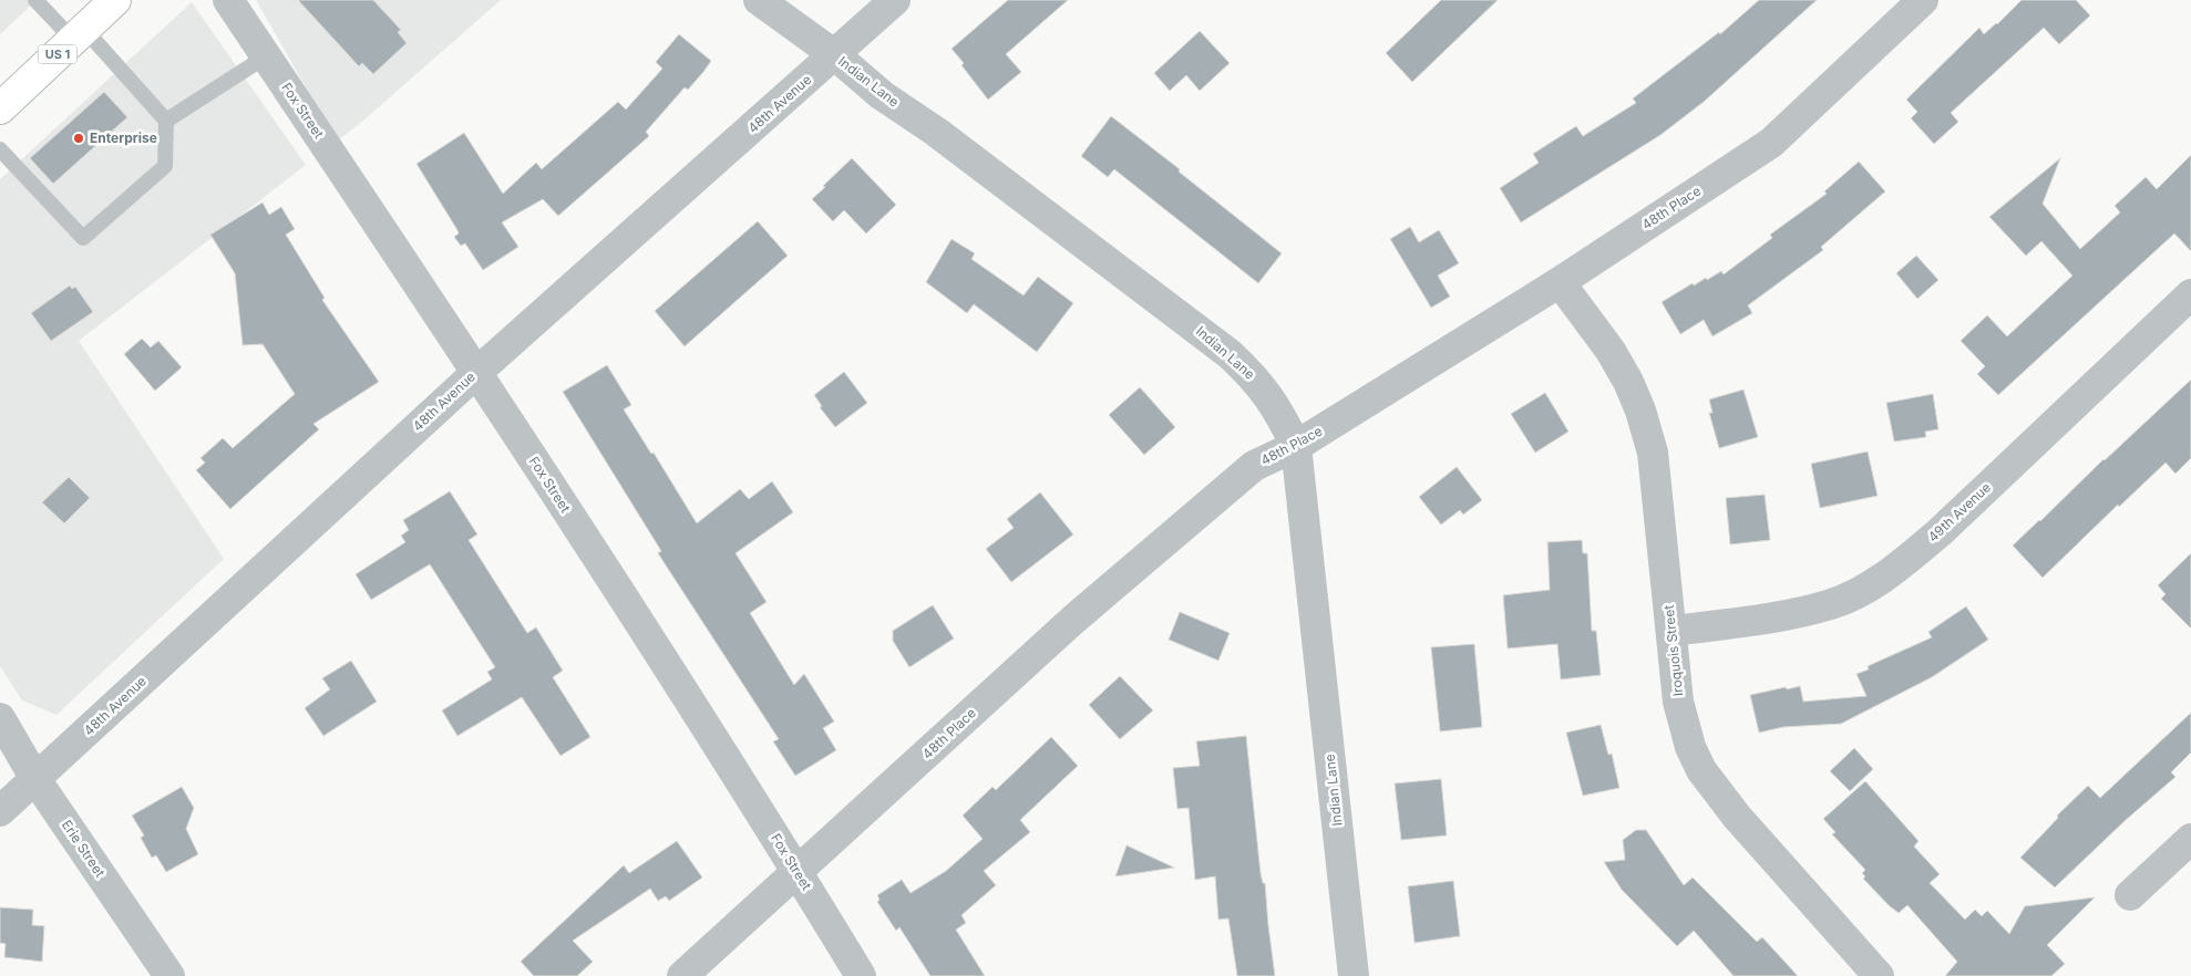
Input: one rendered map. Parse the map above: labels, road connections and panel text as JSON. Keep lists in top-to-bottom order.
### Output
{
  "streets": {
    "main road": ["US 1"],
    "street": [
      "Indian Lane",
      "48th Avenue",
      "Fox Street",
      "48th Place",
      "49th Avenue",
      "Iroquois Street",
      "Erie Street"
    ]
  },
  "crossings": [
    ["Indian Lane", "48th Avenue"],
    ["Indian Lane", "48th Place"],
    ["48th Avenue", "Fox Street"],
    ["48th Avenue", "Erie Street"],
    ["Fox Street", "48th Place"],
    ["48th Place", "Iroquois Street"],
    ["49th Avenue", "Iroquois Street"]
  ],
  "places": ["Enterprise"]
}
